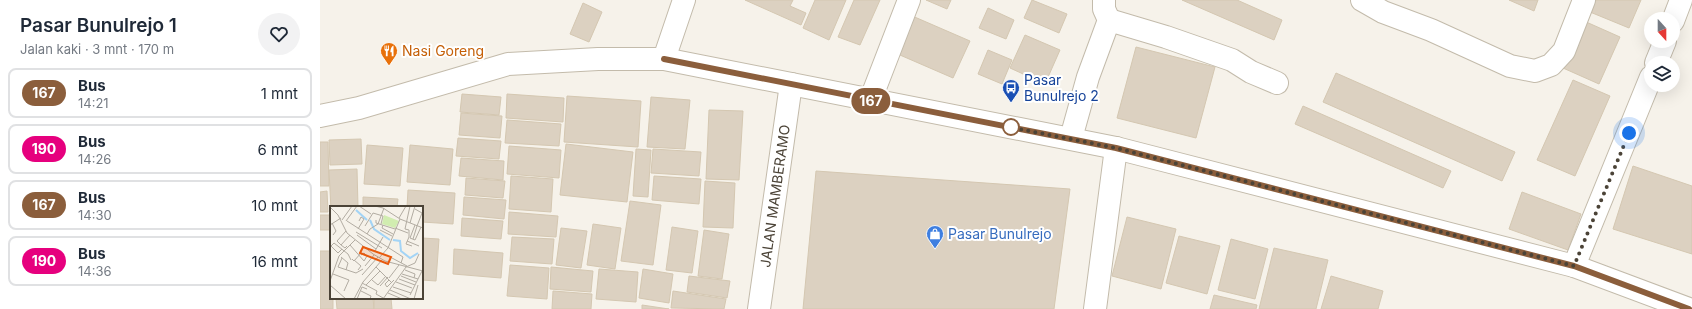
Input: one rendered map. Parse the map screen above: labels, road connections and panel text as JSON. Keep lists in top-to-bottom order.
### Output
{
  "streets": {
    "street": ["JALAN MAMBERAMO"]
  },
  "places": {
    "restaurant": ["Nasi Goreng"],
    "bus stop": ["Pasar Bunulrejo 2"],
    "shop": ["Pasar Bunulrejo"]
  },
  "lines": ["bus line 167"],
  "north": "bottom",
  "page": {
    "heading": ["Pasar Bunulrejo 1", "Jalan kaki · 3 mnt · 170 m"],
    "on_map": "167",
    "list": [
      {
        "mark": "167",
        "name": "Bus",
        "note": "14:21",
        "value": "1 mnt"
      },
      {
        "mark": "190",
        "name": "Bus",
        "note": "14:26",
        "value": "6 mnt"
      },
      {
        "mark": "167",
        "name": "Bus",
        "note": "14:30",
        "value": "10 mnt"
      },
      {
        "mark": "190",
        "name": "Bus",
        "note": "14:36",
        "value": "16 mnt"
      }
    ]
  }
}
